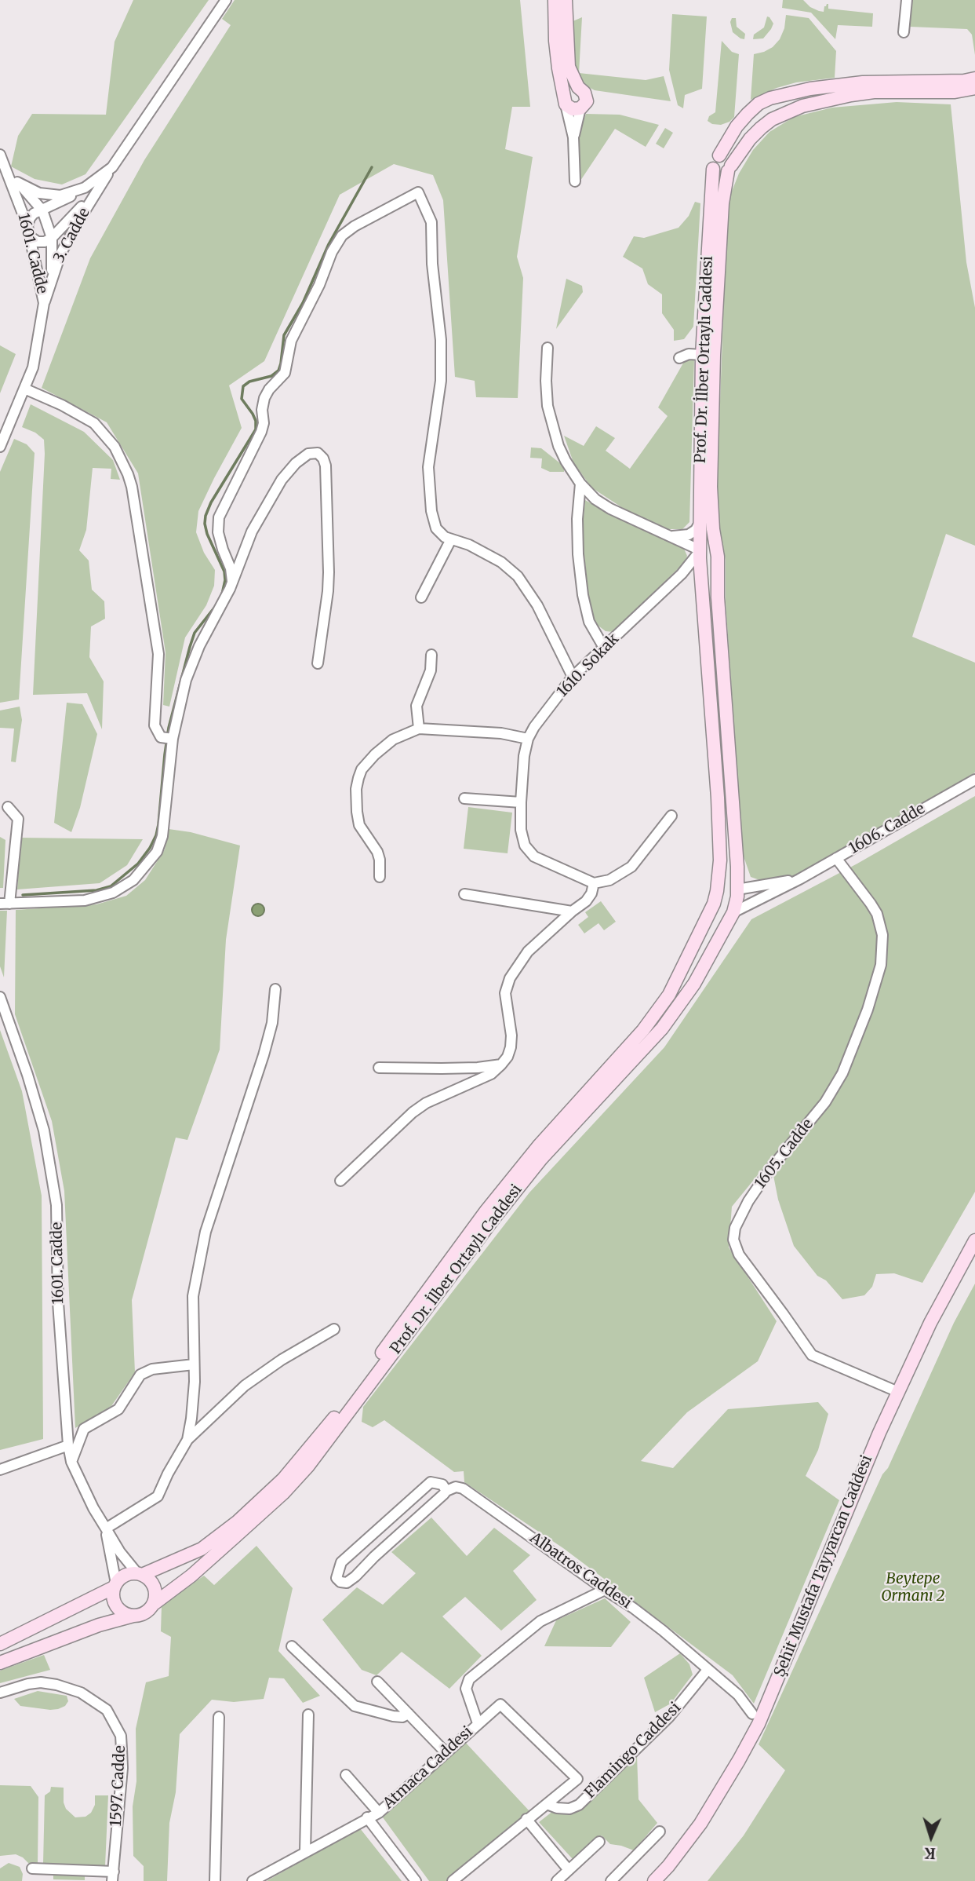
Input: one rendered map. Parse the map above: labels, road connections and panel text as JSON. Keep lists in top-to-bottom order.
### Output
{
  "streets": {
    "street": [
      "3. Cadde",
      "1601. Cadde",
      "Prof. Dr. İlber Ortaylı Caddesi",
      "1610. Sokak",
      "1606. Cadde",
      "1605. Cadde",
      "Şehit Mustafa Tayyarcan Caddesi",
      "Albatros Caddesi",
      "Flamingo Caddesi",
      "Atmaca Caddesi",
      "1597. Cadde"
    ]
  },
  "crossings": [
    ["3. Cadde", "1601. Cadde"],
    ["1601. Cadde", "Prof. Dr. İlber Ortaylı Caddesi"],
    ["Prof. Dr. İlber Ortaylı Caddesi", "1610. Sokak"],
    ["Prof. Dr. İlber Ortaylı Caddesi", "1606. Cadde"],
    ["1606. Cadde", "1605. Cadde"],
    ["1605. Cadde", "Şehit Mustafa Tayyarcan Caddesi"],
    ["Albatros Caddesi", "Flamingo Caddesi"],
    ["Albatros Caddesi", "Atmaca Caddesi"]
  ],
  "parks": ["Beytepe Ormanı 2"],
  "north": "bottom"
}
